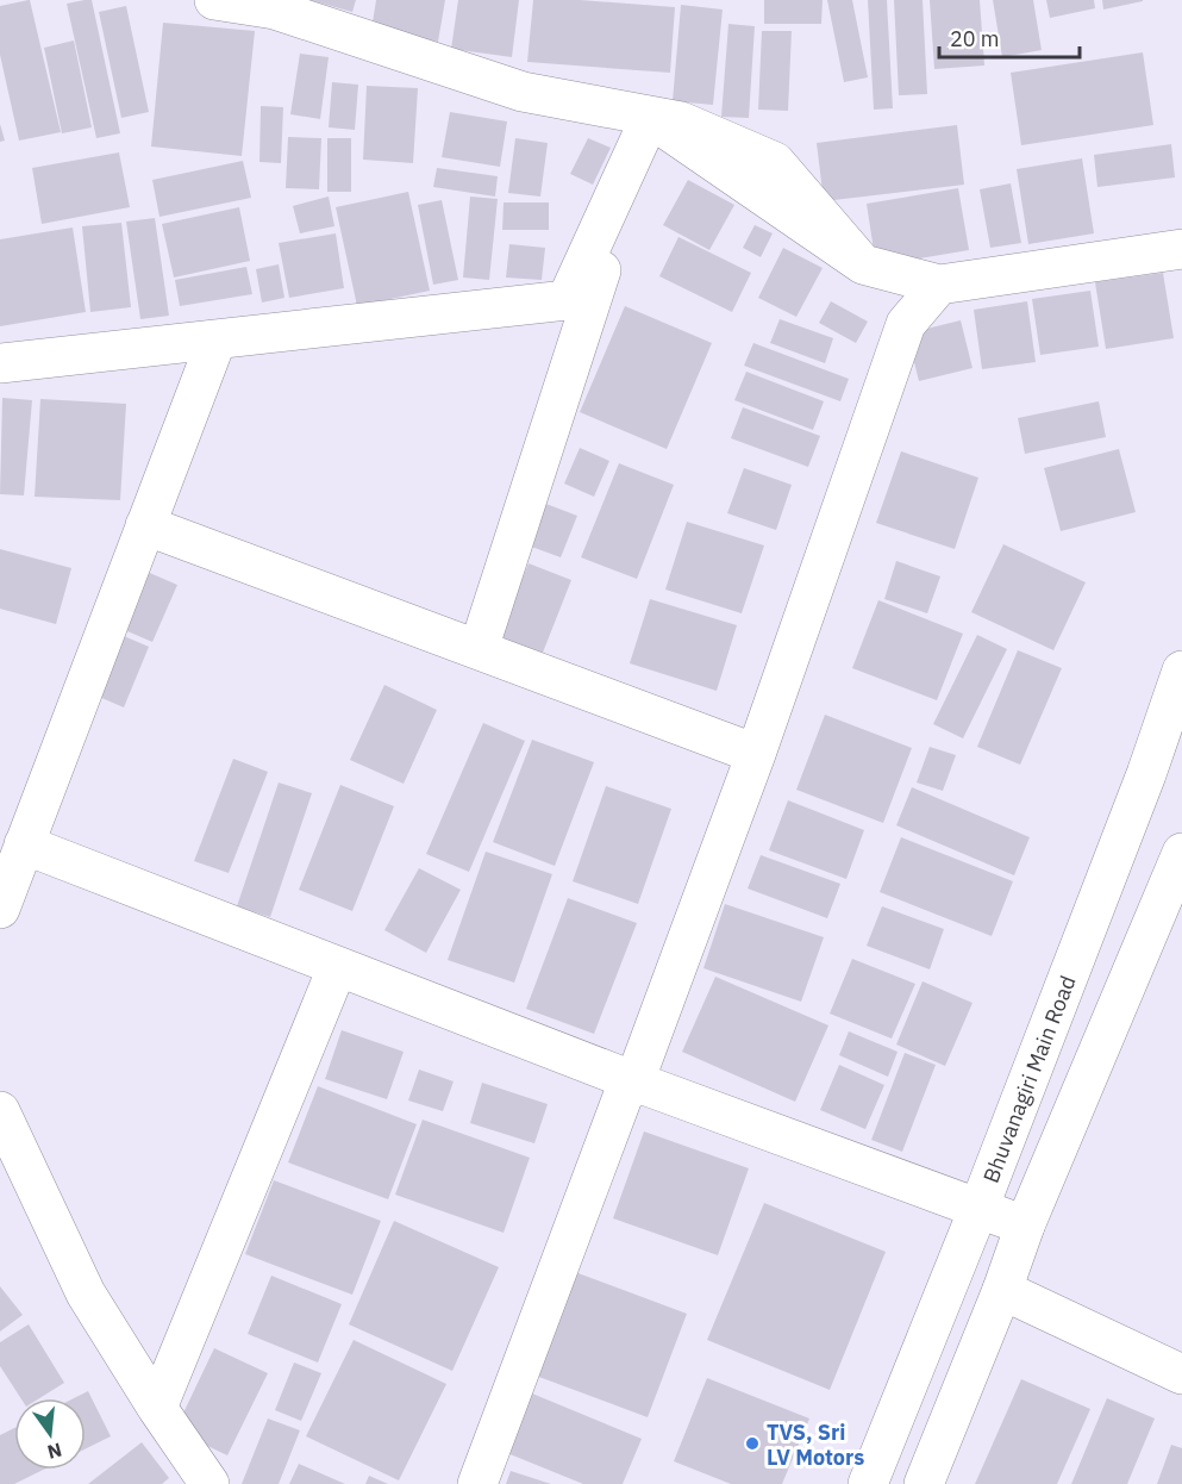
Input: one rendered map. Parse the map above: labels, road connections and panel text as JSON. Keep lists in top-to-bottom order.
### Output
{
  "streets": {
    "street": ["Bhuvanagiri Main Road"]
  },
  "places": ["TVS, Sri LV Motors"],
  "scale_bar": "20 m",
  "north": "bottom"
}
